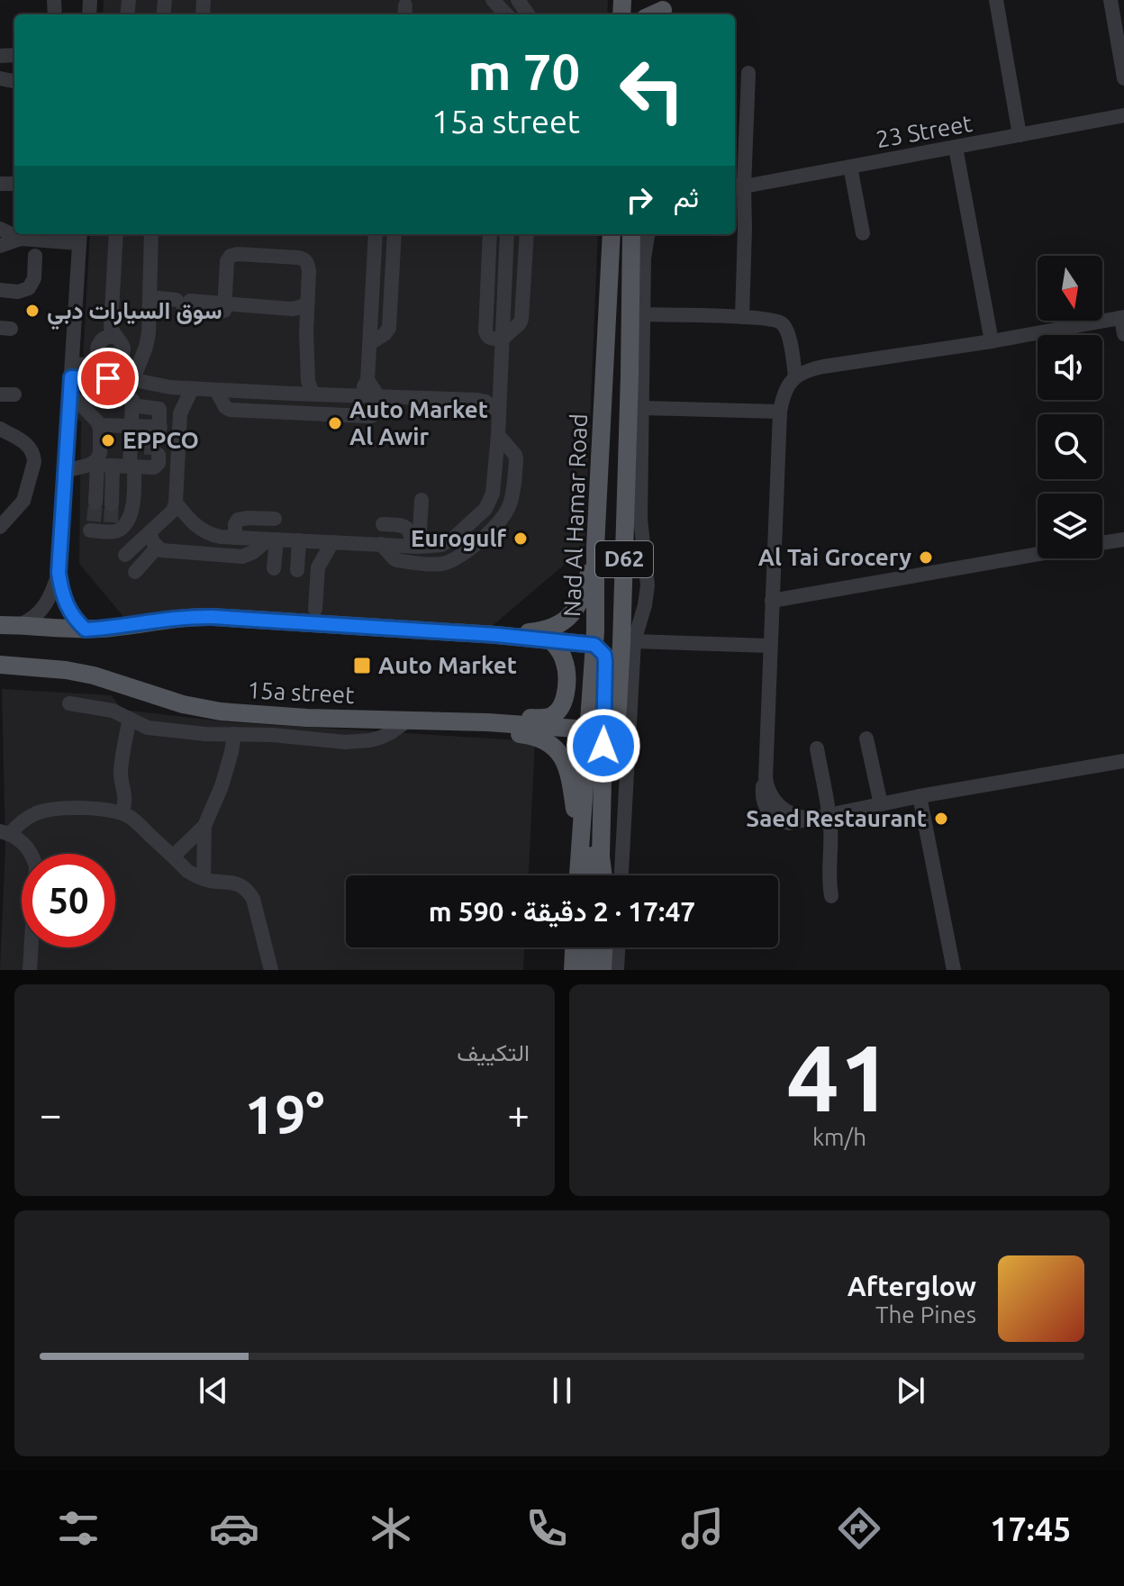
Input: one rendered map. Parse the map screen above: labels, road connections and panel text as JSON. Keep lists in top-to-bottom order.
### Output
{
  "streets": {
    "main road": ["Nad Al Hamar Road", "D62", "15a street"],
    "street": ["23 Street"]
  },
  "crossings": [
    ["Nad Al Hamar Road", "15a street"]
  ],
  "places": {
    "other": [
      "سوق السيارات دبي",
      "Auto Market Al Awir",
      "EPPCO",
      "Eurogulf",
      "Al Tai Grocery",
      "Saed Restaurant"
    ],
    "transit": ["Auto Market"]
  },
  "north": "bottom",
  "page": {
    "turn": ["70 m", "15a street"],
    "then": "ثم",
    "limit": "50",
    "trip": "17:47 · 2 دقيقة · 590 m",
    "tile": [
      ["41", "km/h"],
      "التكييف"
    ],
    "heat": ["−", "19°", "+"],
    "song": ["Afterglow", "The Pines"],
    "tabs": "17:45"
  }
}
